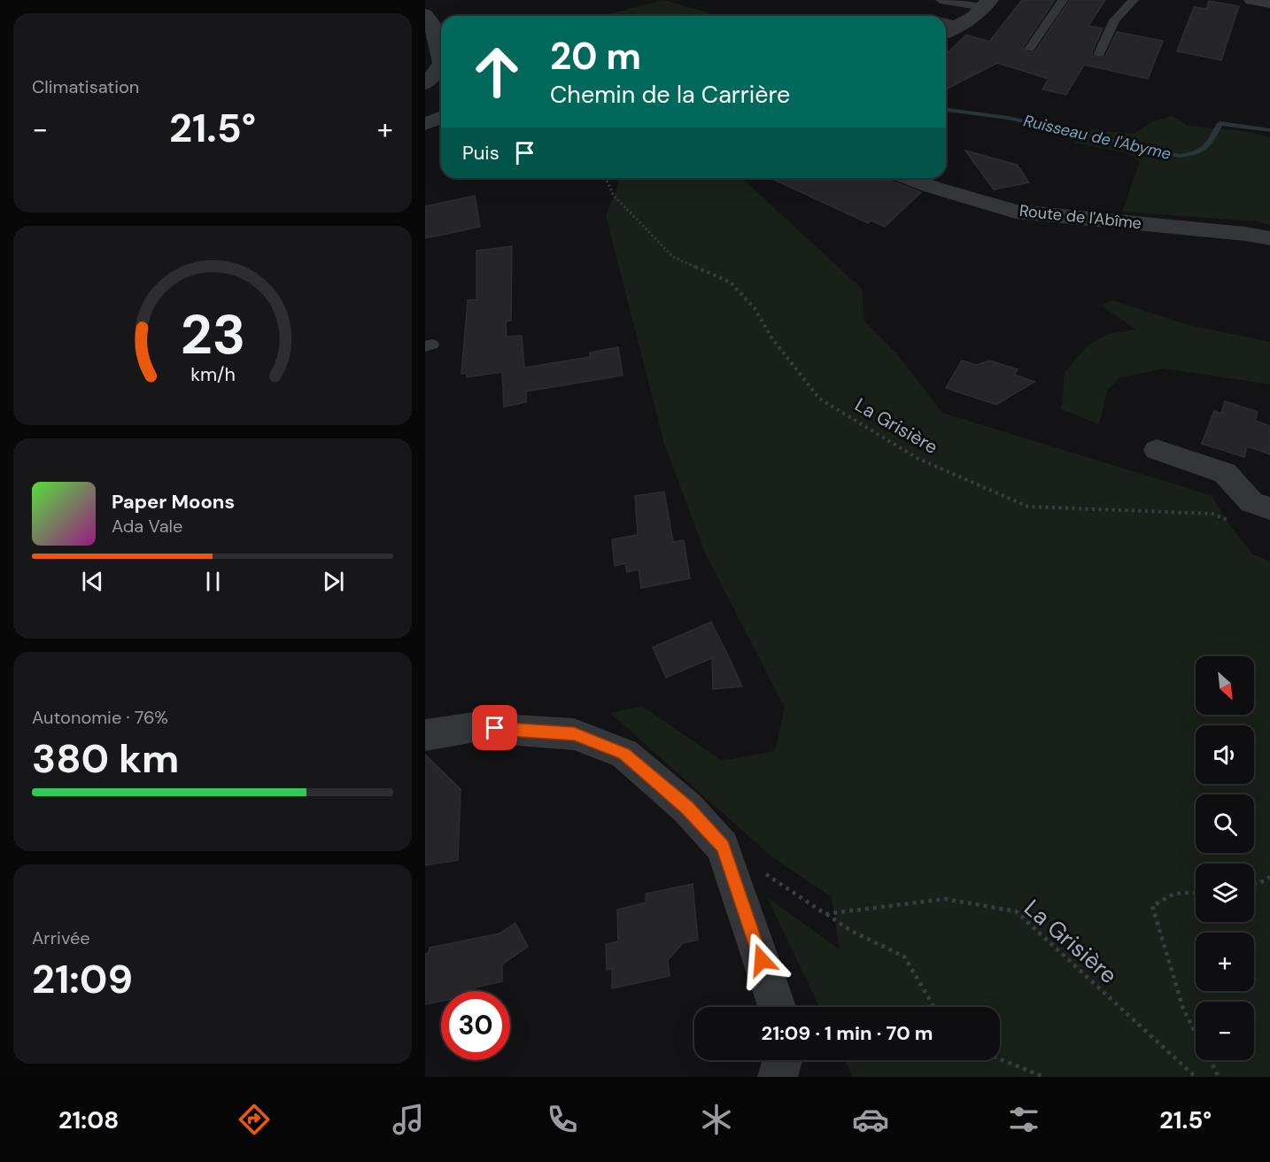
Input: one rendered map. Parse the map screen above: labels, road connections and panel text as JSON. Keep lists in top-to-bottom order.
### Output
{
  "streets": {
    "street": ["Route de l'Abîme"],
    "path": ["La Grisière"]
  },
  "water": ["Ruisseau de l'Abyme"],
  "north": "bottom right",
  "page": {
    "tile": [
      "Climatisation",
      ["Autonomie · 76%", "380 km"],
      ["Arrivée", "21:09"]
    ],
    "turn": ["20 m", "Chemin de la Carrière"],
    "heat": ["−", "21.5°", "+"],
    "then": "Puis",
    "song": ["Paper Moons", "Ada Vale"],
    "map_buttons": ["+", "−"],
    "limit": "30",
    "trip": "21:09 · 1 min · 70 m",
    "tabs": ["21:08", "21.5°"],
    "gauge": ["23", "km/h"]
  }
}
